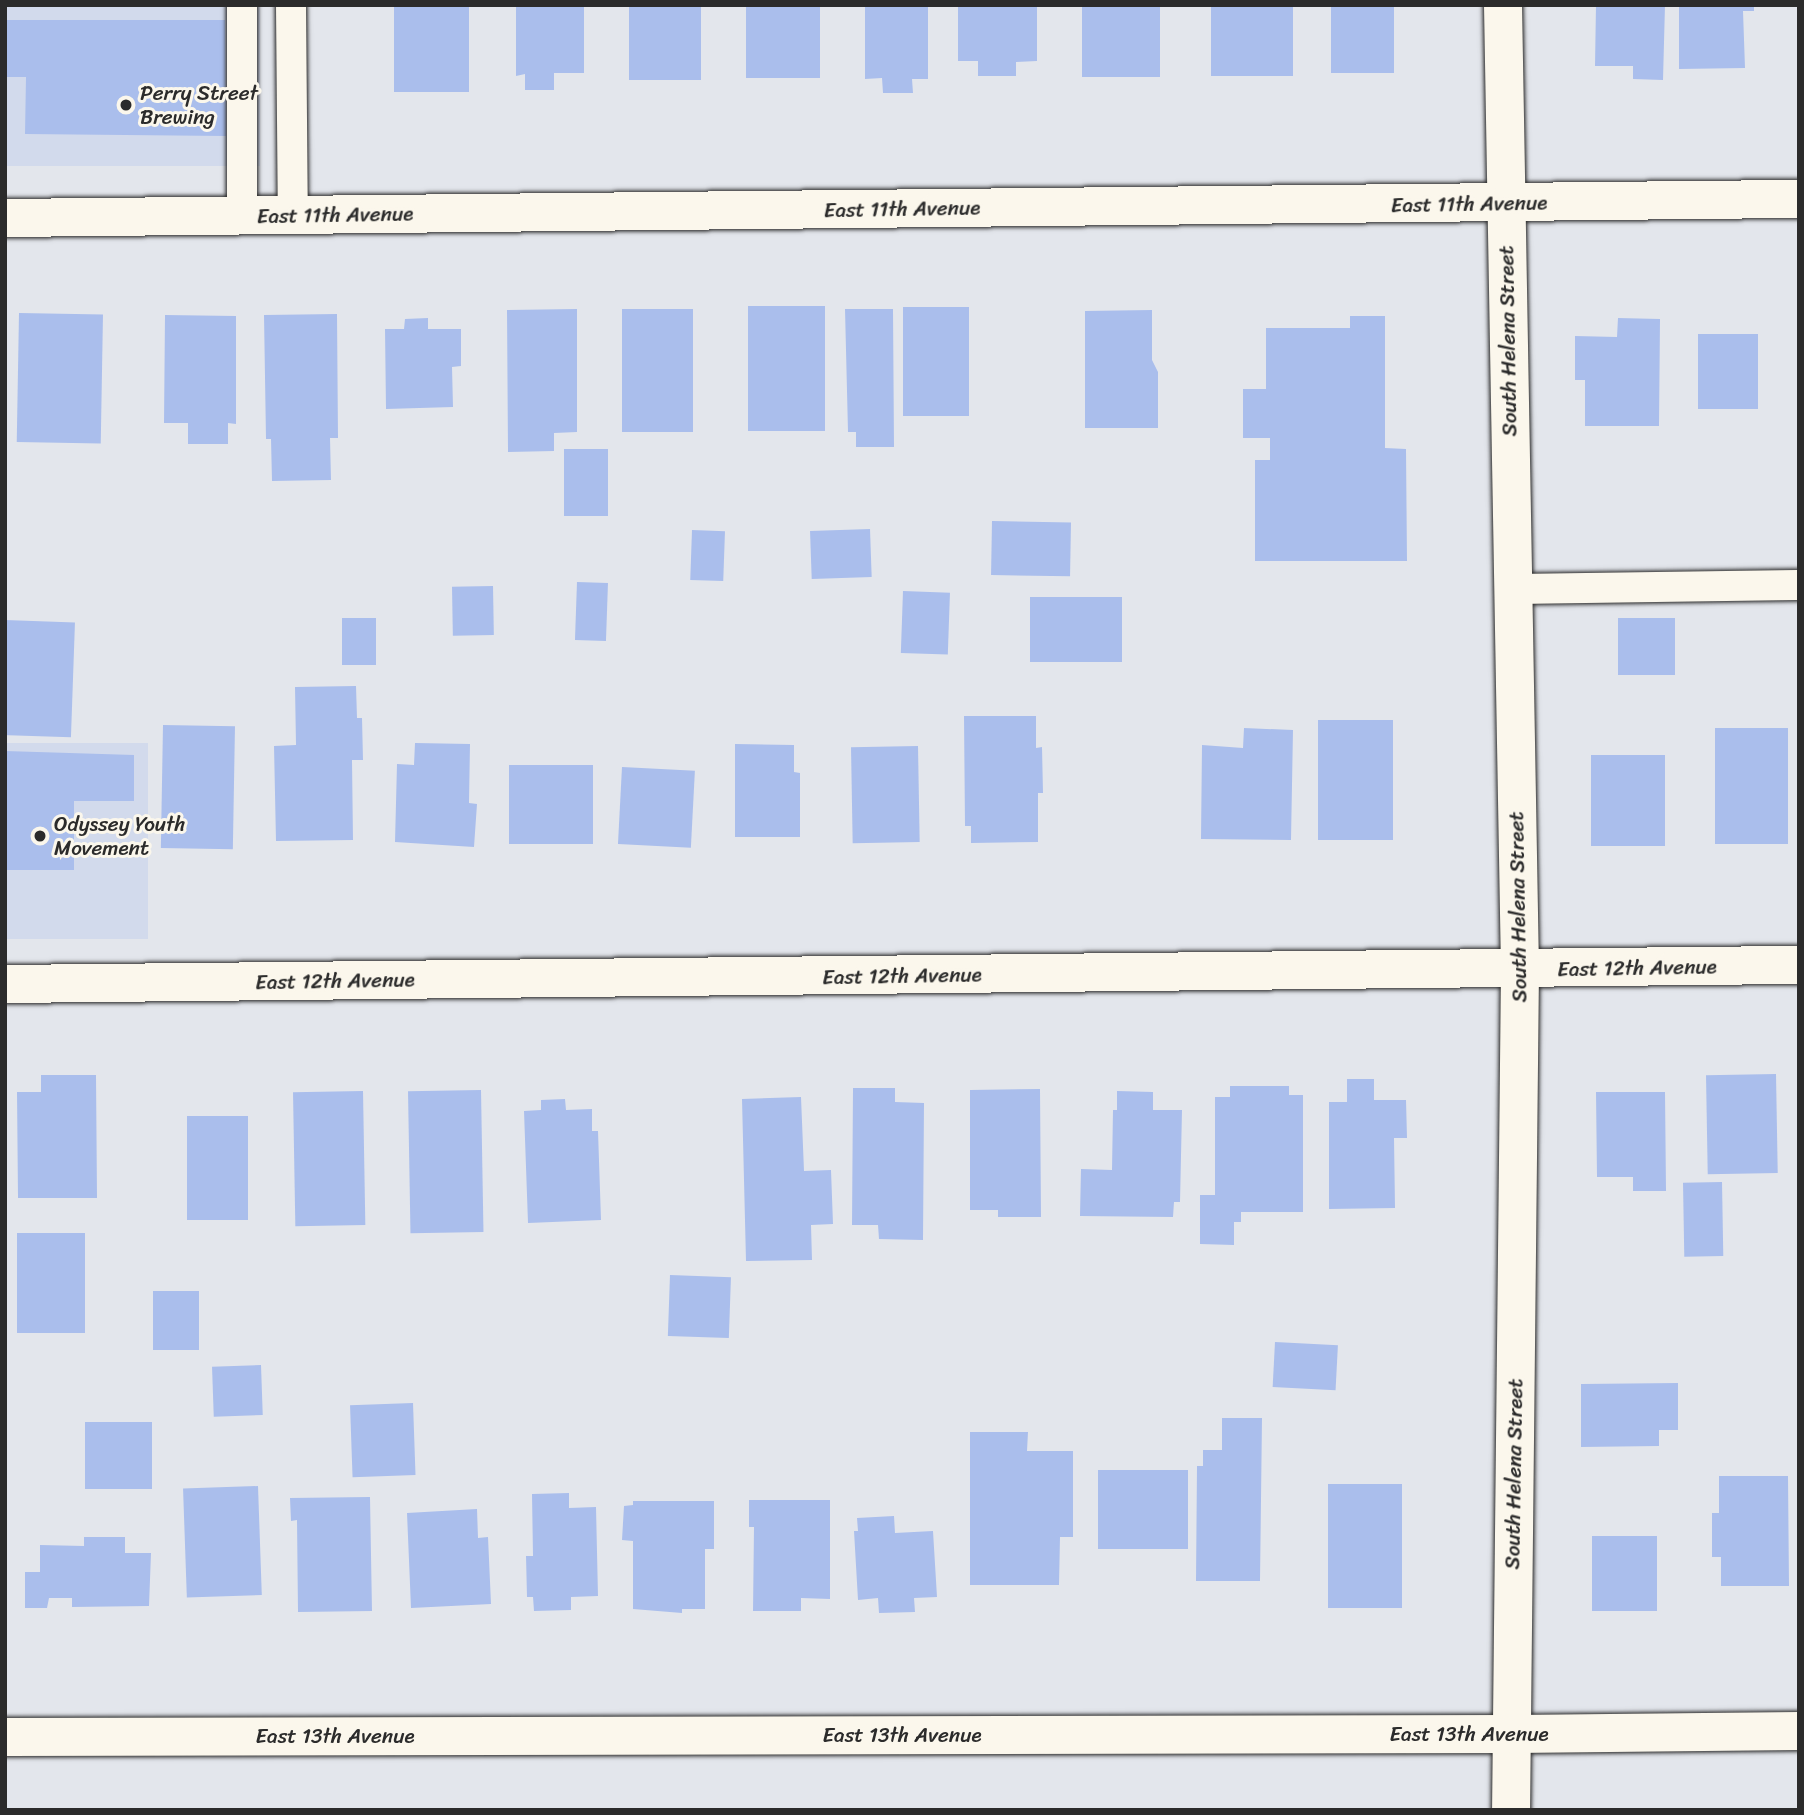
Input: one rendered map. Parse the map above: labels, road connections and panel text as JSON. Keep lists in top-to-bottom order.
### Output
{
  "streets": {
    "street": [
      "East 11th Avenue",
      "South Helena Street",
      "East 12th Avenue",
      "East 13th Avenue"
    ]
  },
  "crossings": [
    ["East 11th Avenue", "South Helena Street"],
    ["South Helena Street", "East 12th Avenue"],
    ["South Helena Street", "East 13th Avenue"]
  ],
  "places": ["Perry Street Brewing", "Odyssey Youth Movement"]
}
